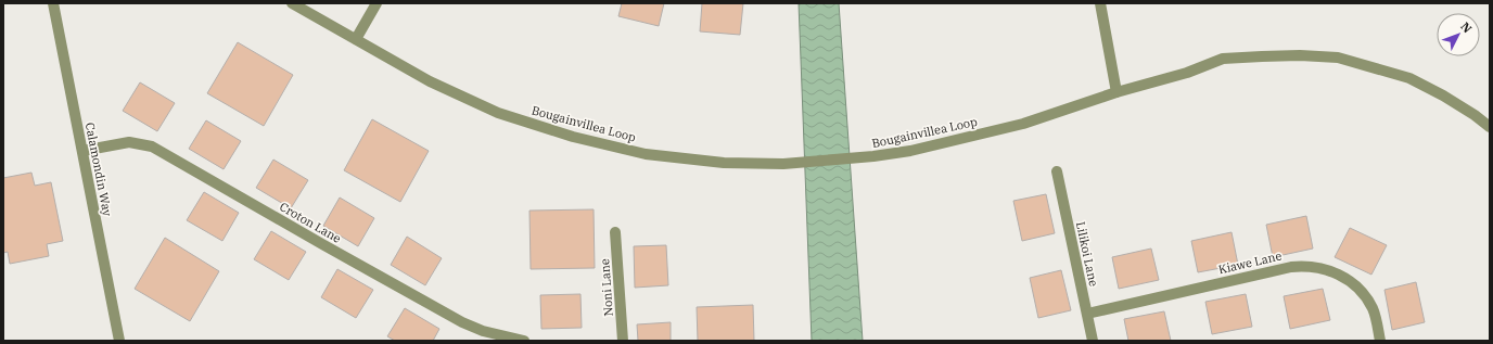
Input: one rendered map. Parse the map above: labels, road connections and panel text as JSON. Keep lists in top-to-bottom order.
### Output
{
  "streets": {
    "street": [
      "Bougainvillea Loop",
      "Calamondin Way",
      "Croton Lane",
      "Lilikoi Lane",
      "Kiawe Lane",
      "Noni Lane"
    ]
  },
  "crossings": [
    ["Calamondin Way", "Croton Lane"],
    ["Lilikoi Lane", "Kiawe Lane"]
  ],
  "north": "top right"
}
